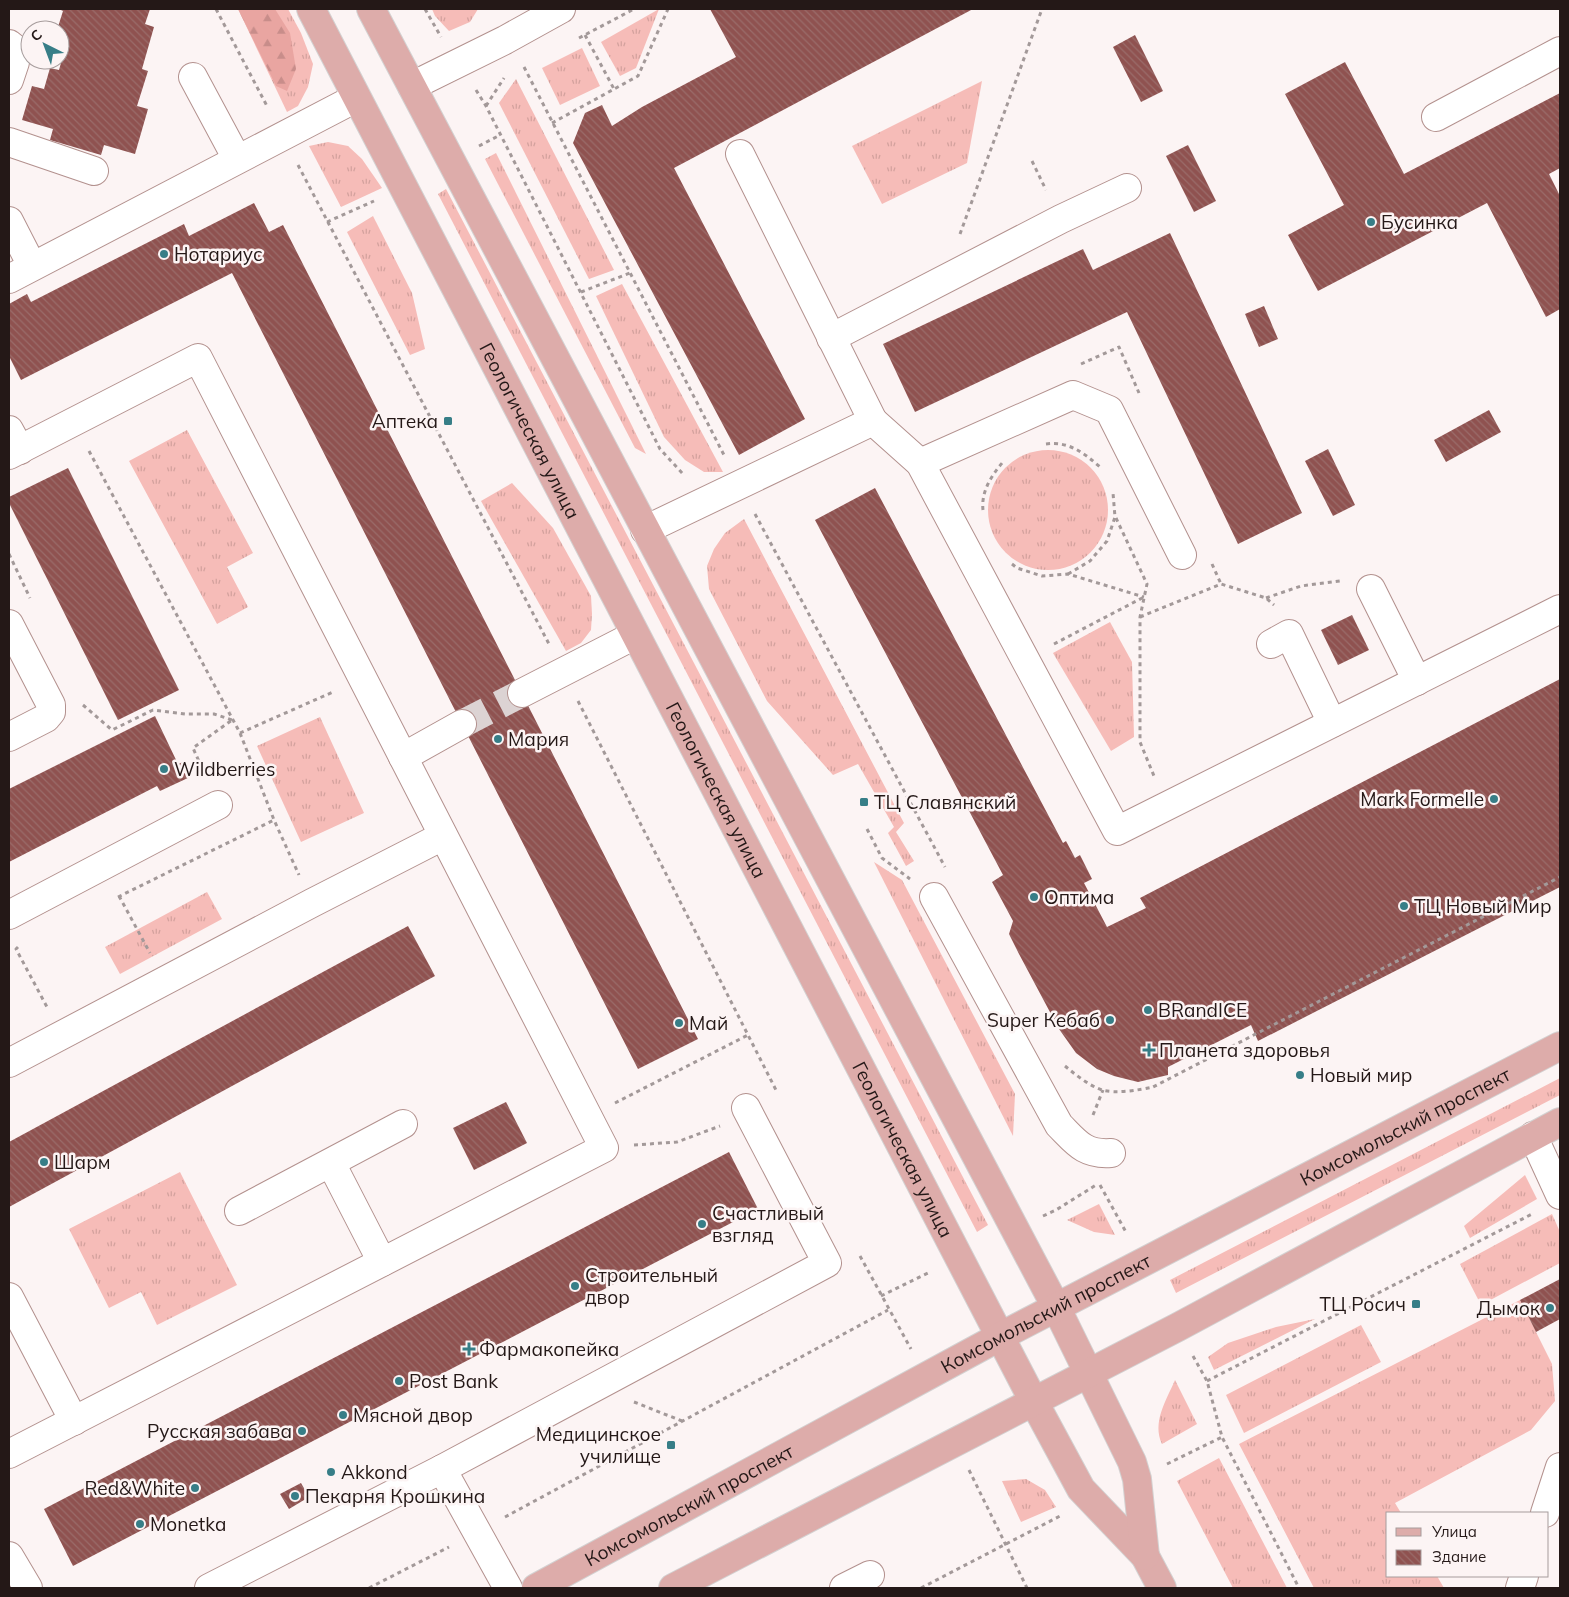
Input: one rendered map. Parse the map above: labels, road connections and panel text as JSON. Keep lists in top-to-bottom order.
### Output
{
  "streets": {
    "main road": ["Геологическая улица", "Комсомольский проспект"]
  },
  "crossings": [
    ["Геологическая улица", "Комсомольский проспект"]
  ],
  "places": {
    "other": [
      "Бусинка",
      "Нотариус",
      "Мария",
      "Wildberries",
      "Mark Formelle",
      "Оптима",
      "ТЦ Новый Мир",
      "BRandICE",
      "Super Кебаб",
      "Май",
      "Новый мир",
      "Шарм",
      "Счастливый взгляд",
      "Строительный двор",
      "Дымок",
      "Post Bank",
      "Мясной двор",
      "Русская забава",
      "Akkond",
      "Red&White",
      "Пекарня Крошкина",
      "Monetka"
    ],
    "transit": [
      "Аптека",
      "ТЦ Славянский",
      "ТЦ Росич",
      "Медицинское училище"
    ],
    "health": ["Планета здоровья", "Фармакопейка"]
  },
  "legend": ["Улица", "Здание"],
  "north": "top left"
}
